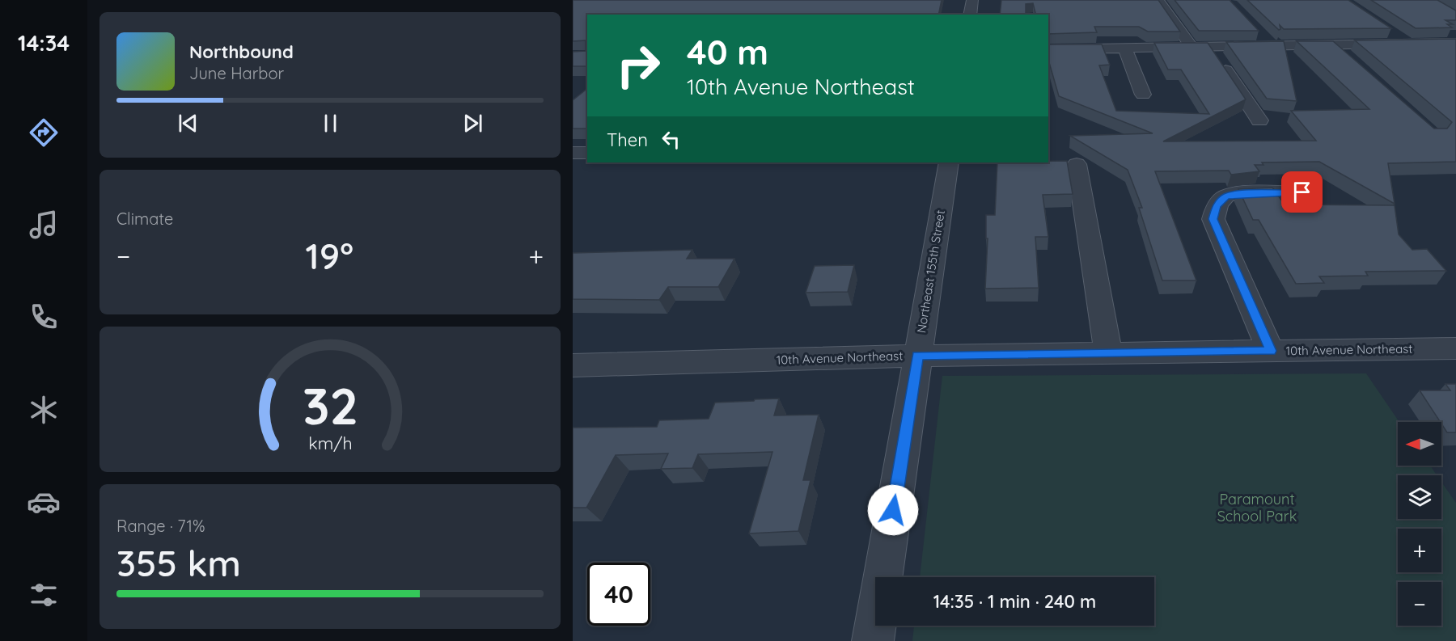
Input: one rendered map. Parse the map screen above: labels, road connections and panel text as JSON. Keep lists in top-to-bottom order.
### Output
{
  "streets": {
    "street": ["Northeast 155th Street", "10th Avenue Northeast"]
  },
  "crossings": [
    ["Northeast 155th Street", "10th Avenue Northeast"]
  ],
  "parks": ["Paramount School Park"],
  "north": "left",
  "page": {
    "tabs": "14:34",
    "turn": ["40 m", "10th Avenue Northeast"],
    "song": ["Northbound", "June Harbor"],
    "then": "Then",
    "tile": [
      "Climate",
      ["Range · 71%", "355 km"]
    ],
    "heat": ["−", "19°", "+"],
    "map_buttons": ["+", "−"],
    "limit": "40",
    "trip": "14:35 · 1 min · 240 m",
    "gauge": ["32", "km/h"]
  }
}
